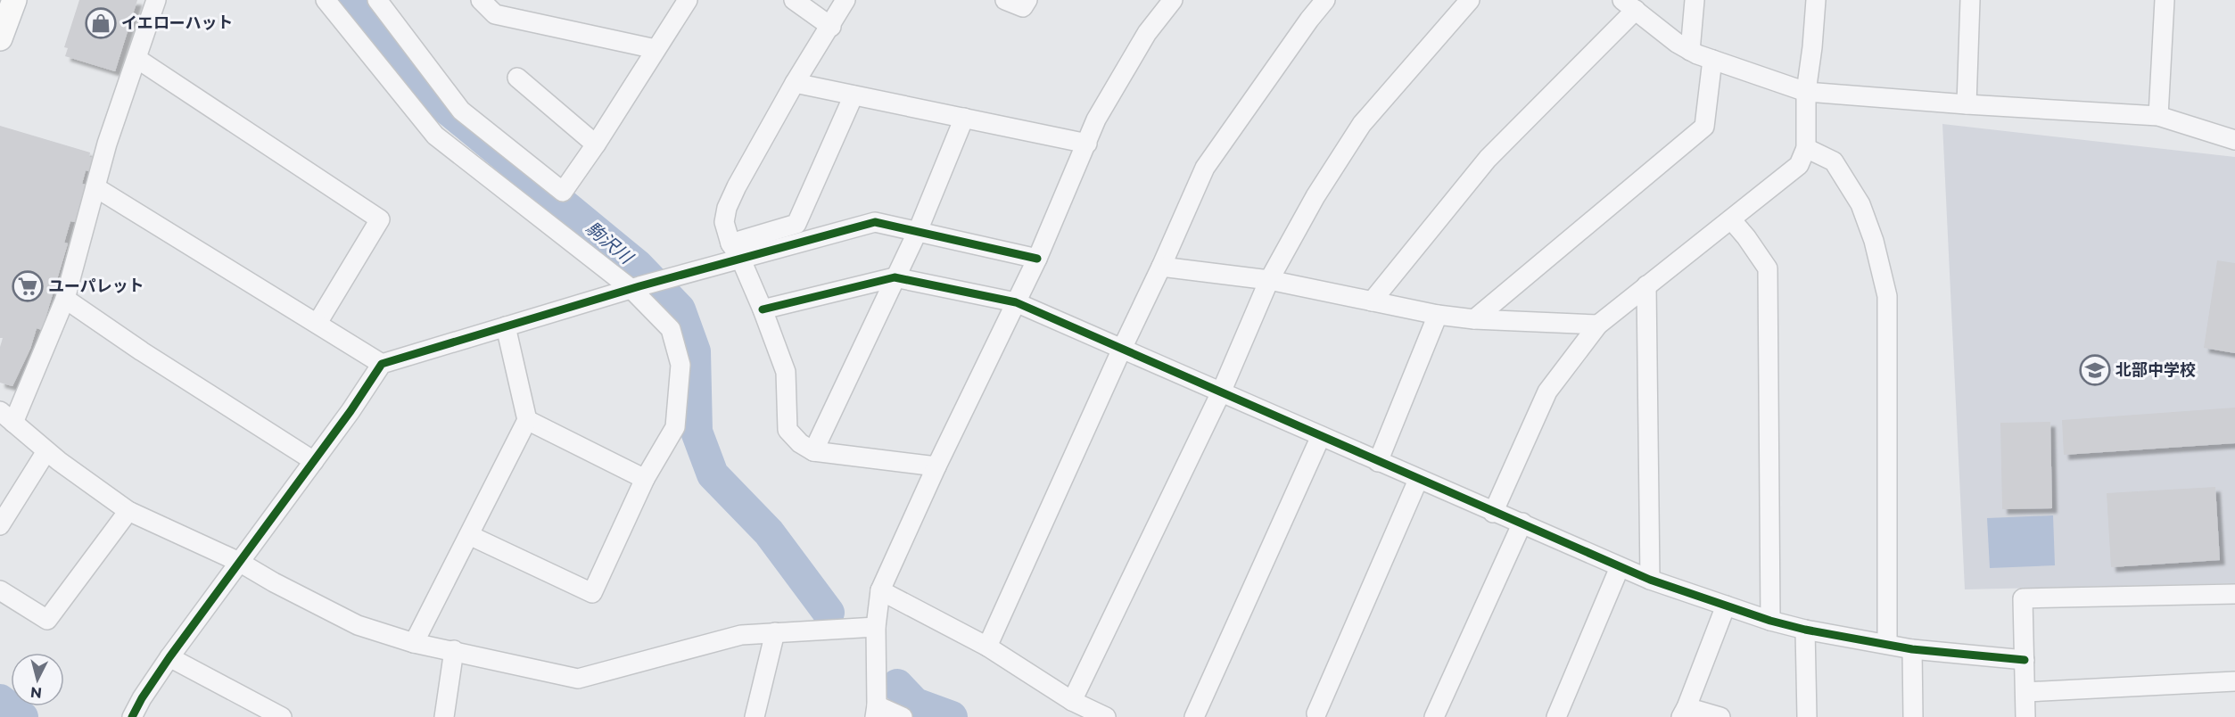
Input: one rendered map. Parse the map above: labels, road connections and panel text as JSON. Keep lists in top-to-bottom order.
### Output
{
  "water": ["駒沢川"],
  "places": {
    "shop": ["イエローハット"],
    "supermarket": ["ユーパレット"],
    "school or university": ["北部中学校"]
  },
  "north": "bottom"
}
